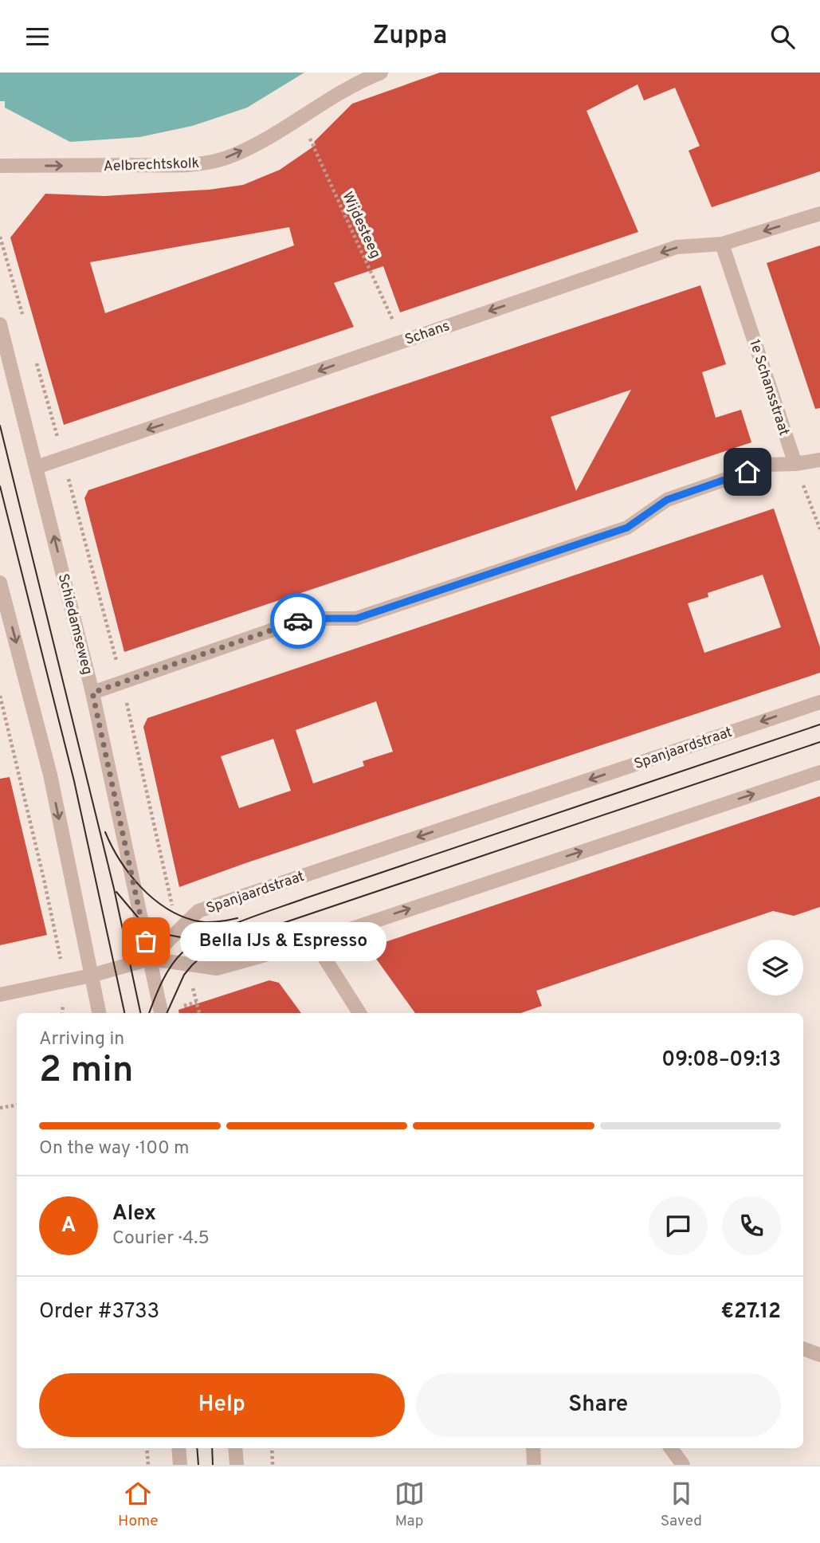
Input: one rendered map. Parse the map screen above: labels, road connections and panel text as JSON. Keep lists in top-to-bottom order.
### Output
{
  "streets": {
    "street": [
      "Aelbrechtskolk",
      "Schans",
      "1e Schansstraat",
      "Schiedamseweg",
      "Spanjaardstraat"
    ],
    "path": ["Wijdesteeg"]
  },
  "crossings": [
    ["Aelbrechtskolk", "Wijdesteeg"],
    ["Wijdesteeg", "Schans"],
    ["Schans", "1e Schansstraat"],
    ["Schans", "Schiedamseweg"],
    ["Schiedamseweg", "Spanjaardstraat"]
  ],
  "one_way": ["Aelbrechtskolk", "Schans"],
  "places": ["Bella IJs & Espresso"],
  "page": {
    "header": "Zuppa",
    "bubble": "Bella IJs & Espresso",
    "heading": ["2 min", "Arriving in", "09:08–09:13"],
    "panel": [
      "Alex",
      "Courier · 4.5",
      "Order #3733",
      "€27.12"
    ],
    "bar": "On the way · 100 m",
    "round": "A",
    "buttons": ["Help", "Share"],
    "tabs": ["Home", "Map", "Saved"]
  }
}
